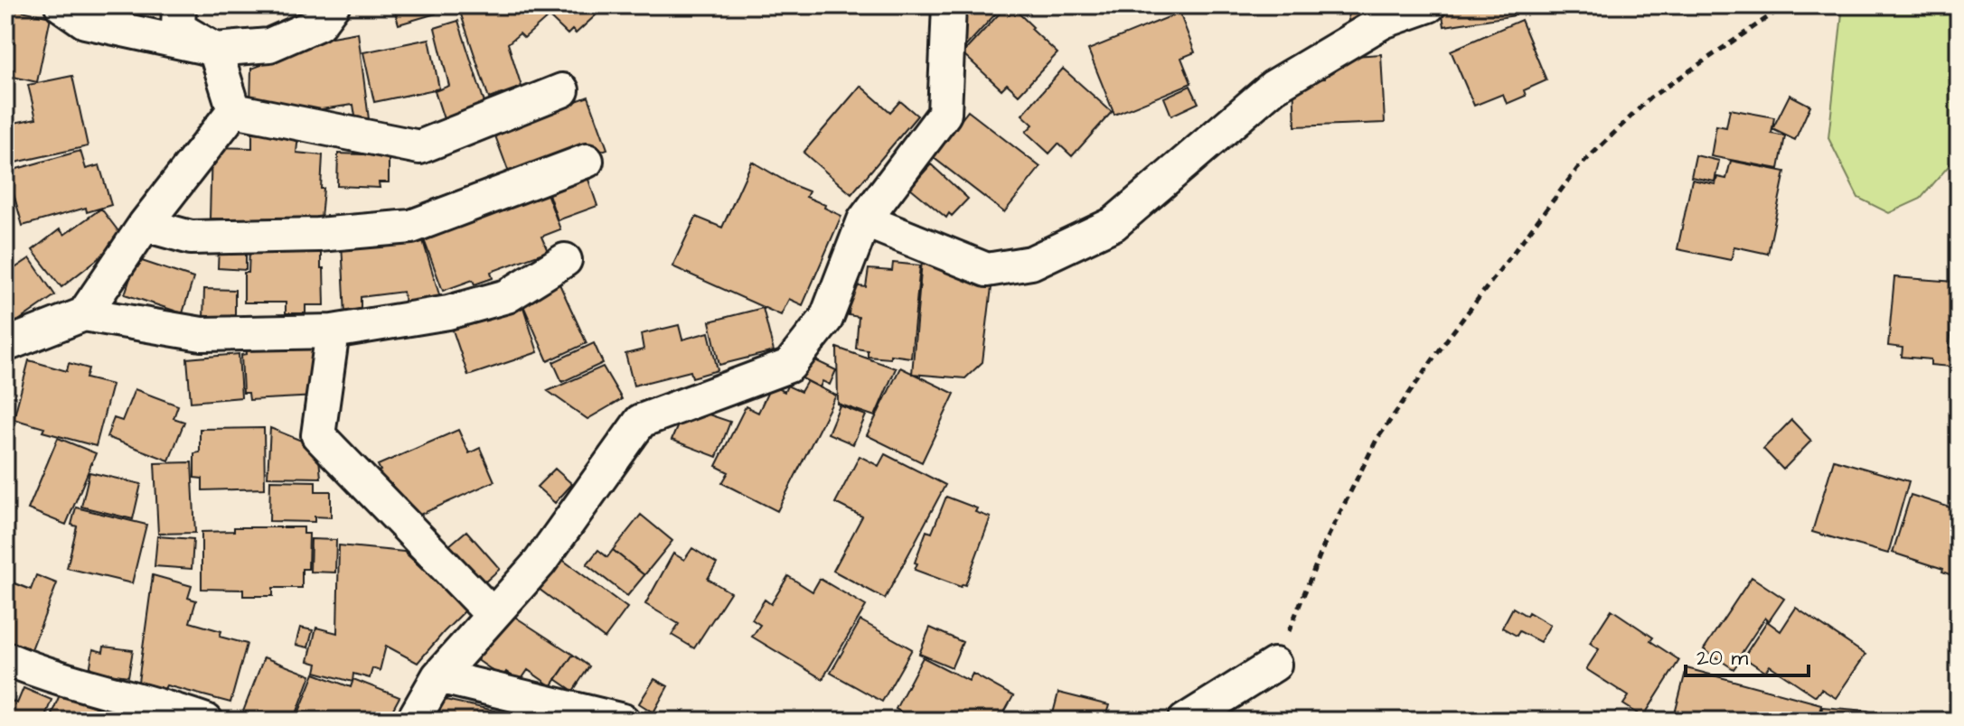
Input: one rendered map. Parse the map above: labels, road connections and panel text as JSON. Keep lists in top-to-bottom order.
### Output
{
  "scale_bar": "20 m"
}
